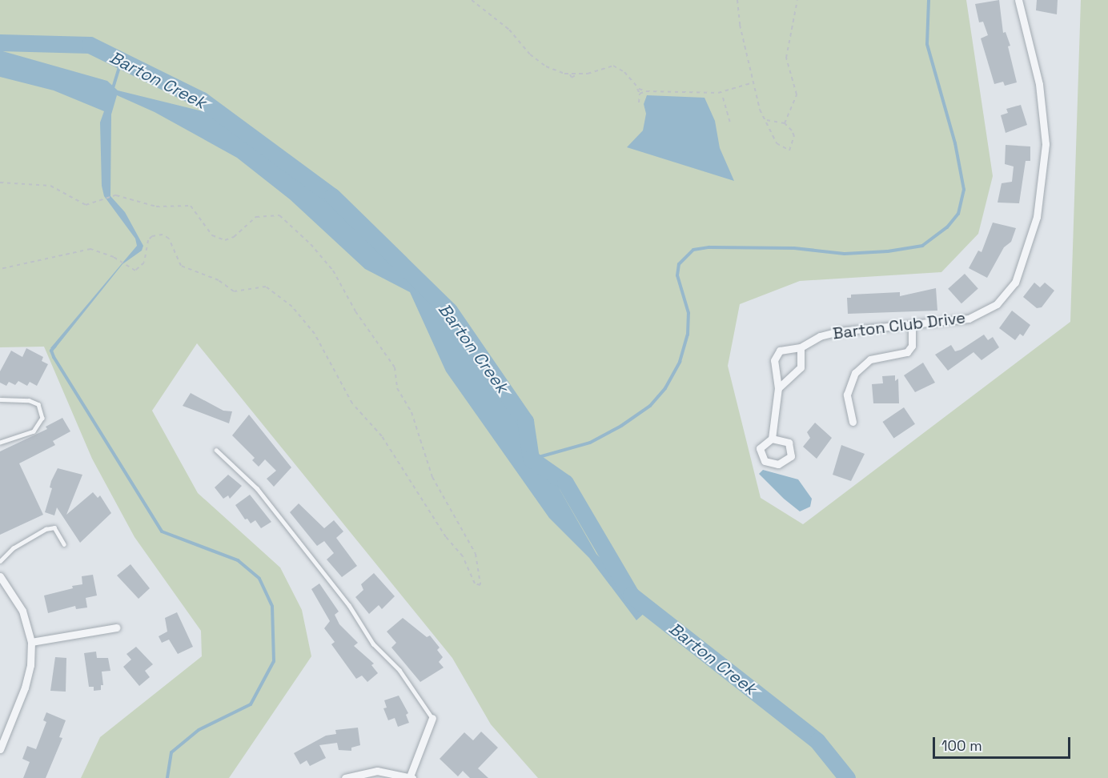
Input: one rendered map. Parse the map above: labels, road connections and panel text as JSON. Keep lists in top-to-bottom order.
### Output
{
  "streets": {
    "street": ["Barton Club Drive"]
  },
  "water": ["Barton Creek"],
  "scale_bar": "100 m"
}
